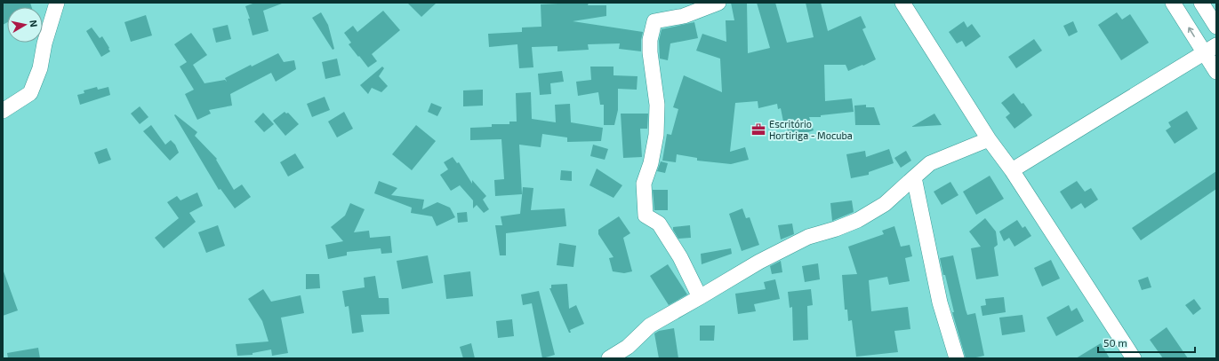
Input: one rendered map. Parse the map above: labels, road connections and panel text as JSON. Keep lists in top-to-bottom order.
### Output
{
  "places": {
    "office": ["Escritório Hortiriga - Mocuba"]
  },
  "scale_bar": "50 m",
  "north": "right"
}
